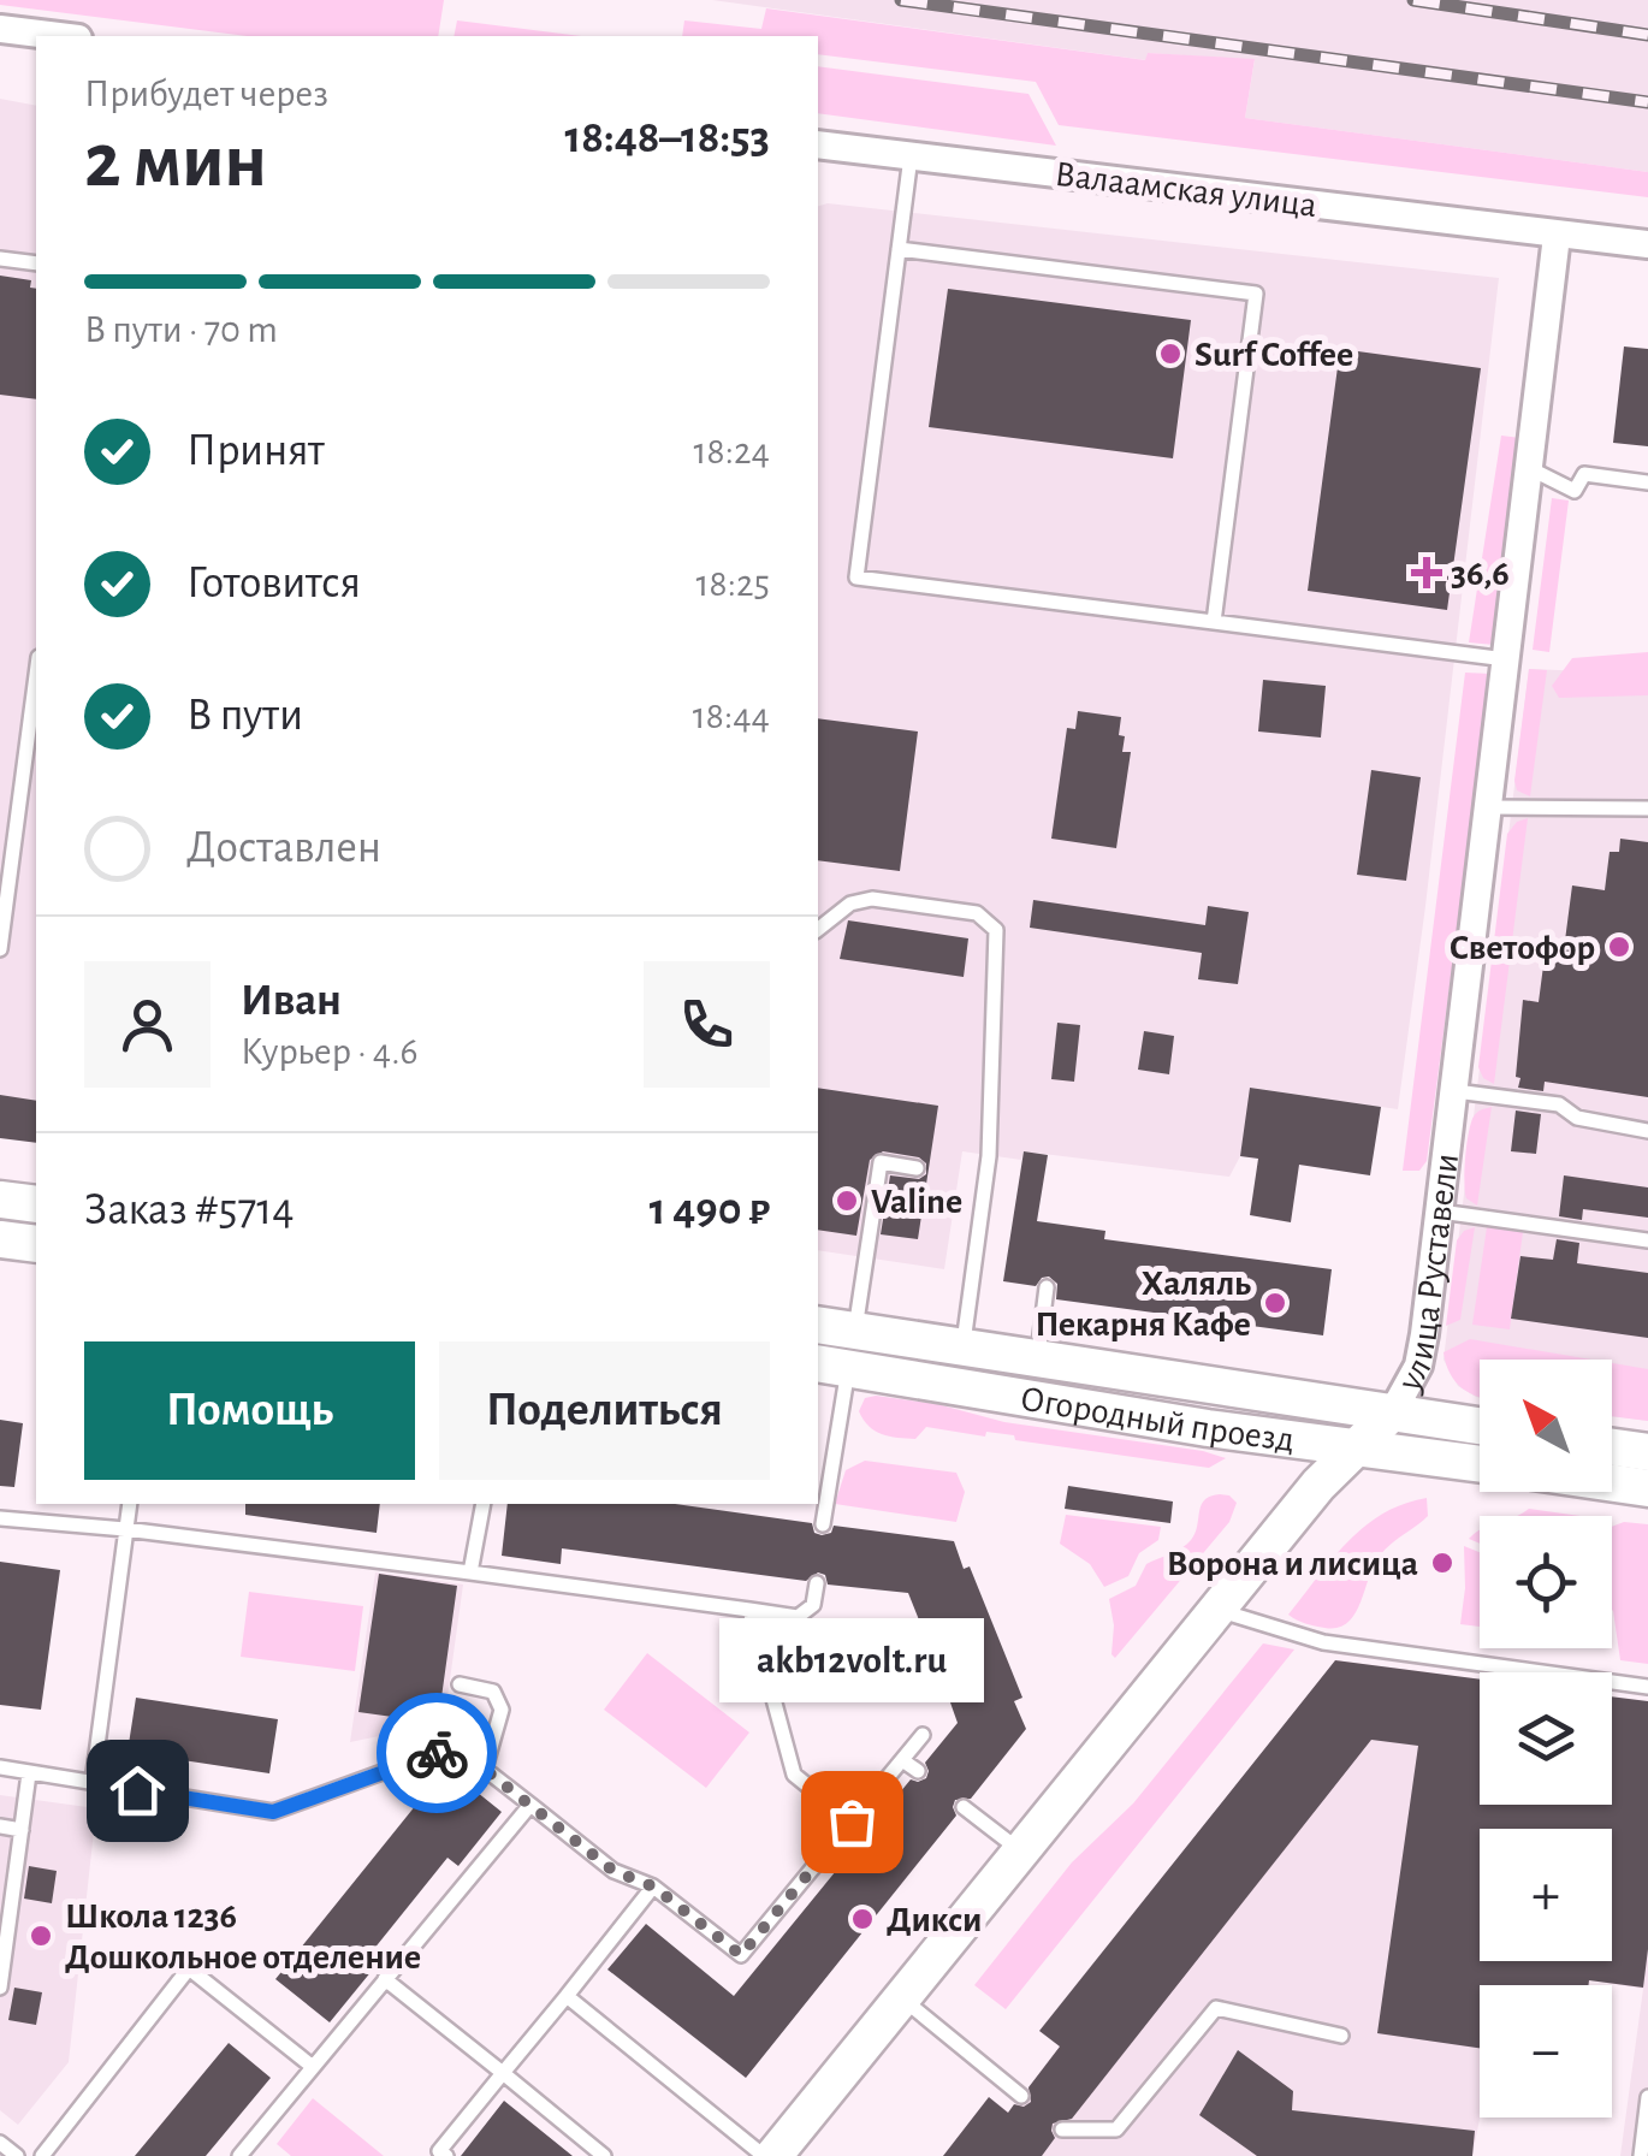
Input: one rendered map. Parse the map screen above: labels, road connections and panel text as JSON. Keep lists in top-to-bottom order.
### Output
{
  "streets": {
    "main road": ["улица Руставели", "Огородный проезд"],
    "street": ["Валаамская улица"]
  },
  "crossings": [
    ["Валаамская улица", "улица Руставели"],
    ["улица Руставели", "Огородный проезд"]
  ],
  "places": {
    "other": [
      "Surf Coffee",
      "Светофор",
      "Valine",
      "Халяль Пекарня Кафе",
      "Ворона и лисица",
      "akb12volt.ru",
      "Дикси",
      "Школа 1236 Дошкольное отделение"
    ],
    "health": ["36,6"]
  },
  "north": "top left",
  "page": {
    "heading": ["2 мин", "Прибудет через", "18:48–18:53"],
    "panel": [
      "Иван",
      "Курьер · 4.6",
      "Заказ #5714",
      "1 490 ₽"
    ],
    "bar": "В пути · 70 m",
    "list": [
      ["Принят", "18:24"],
      ["Готовится", "18:25"],
      ["В пути", "18:44"],
      "Доставлен"
    ],
    "buttons": ["Помощь", "Поделиться"],
    "map_buttons": ["+", "−"],
    "bubble": "akb12volt.ru"
  }
}
